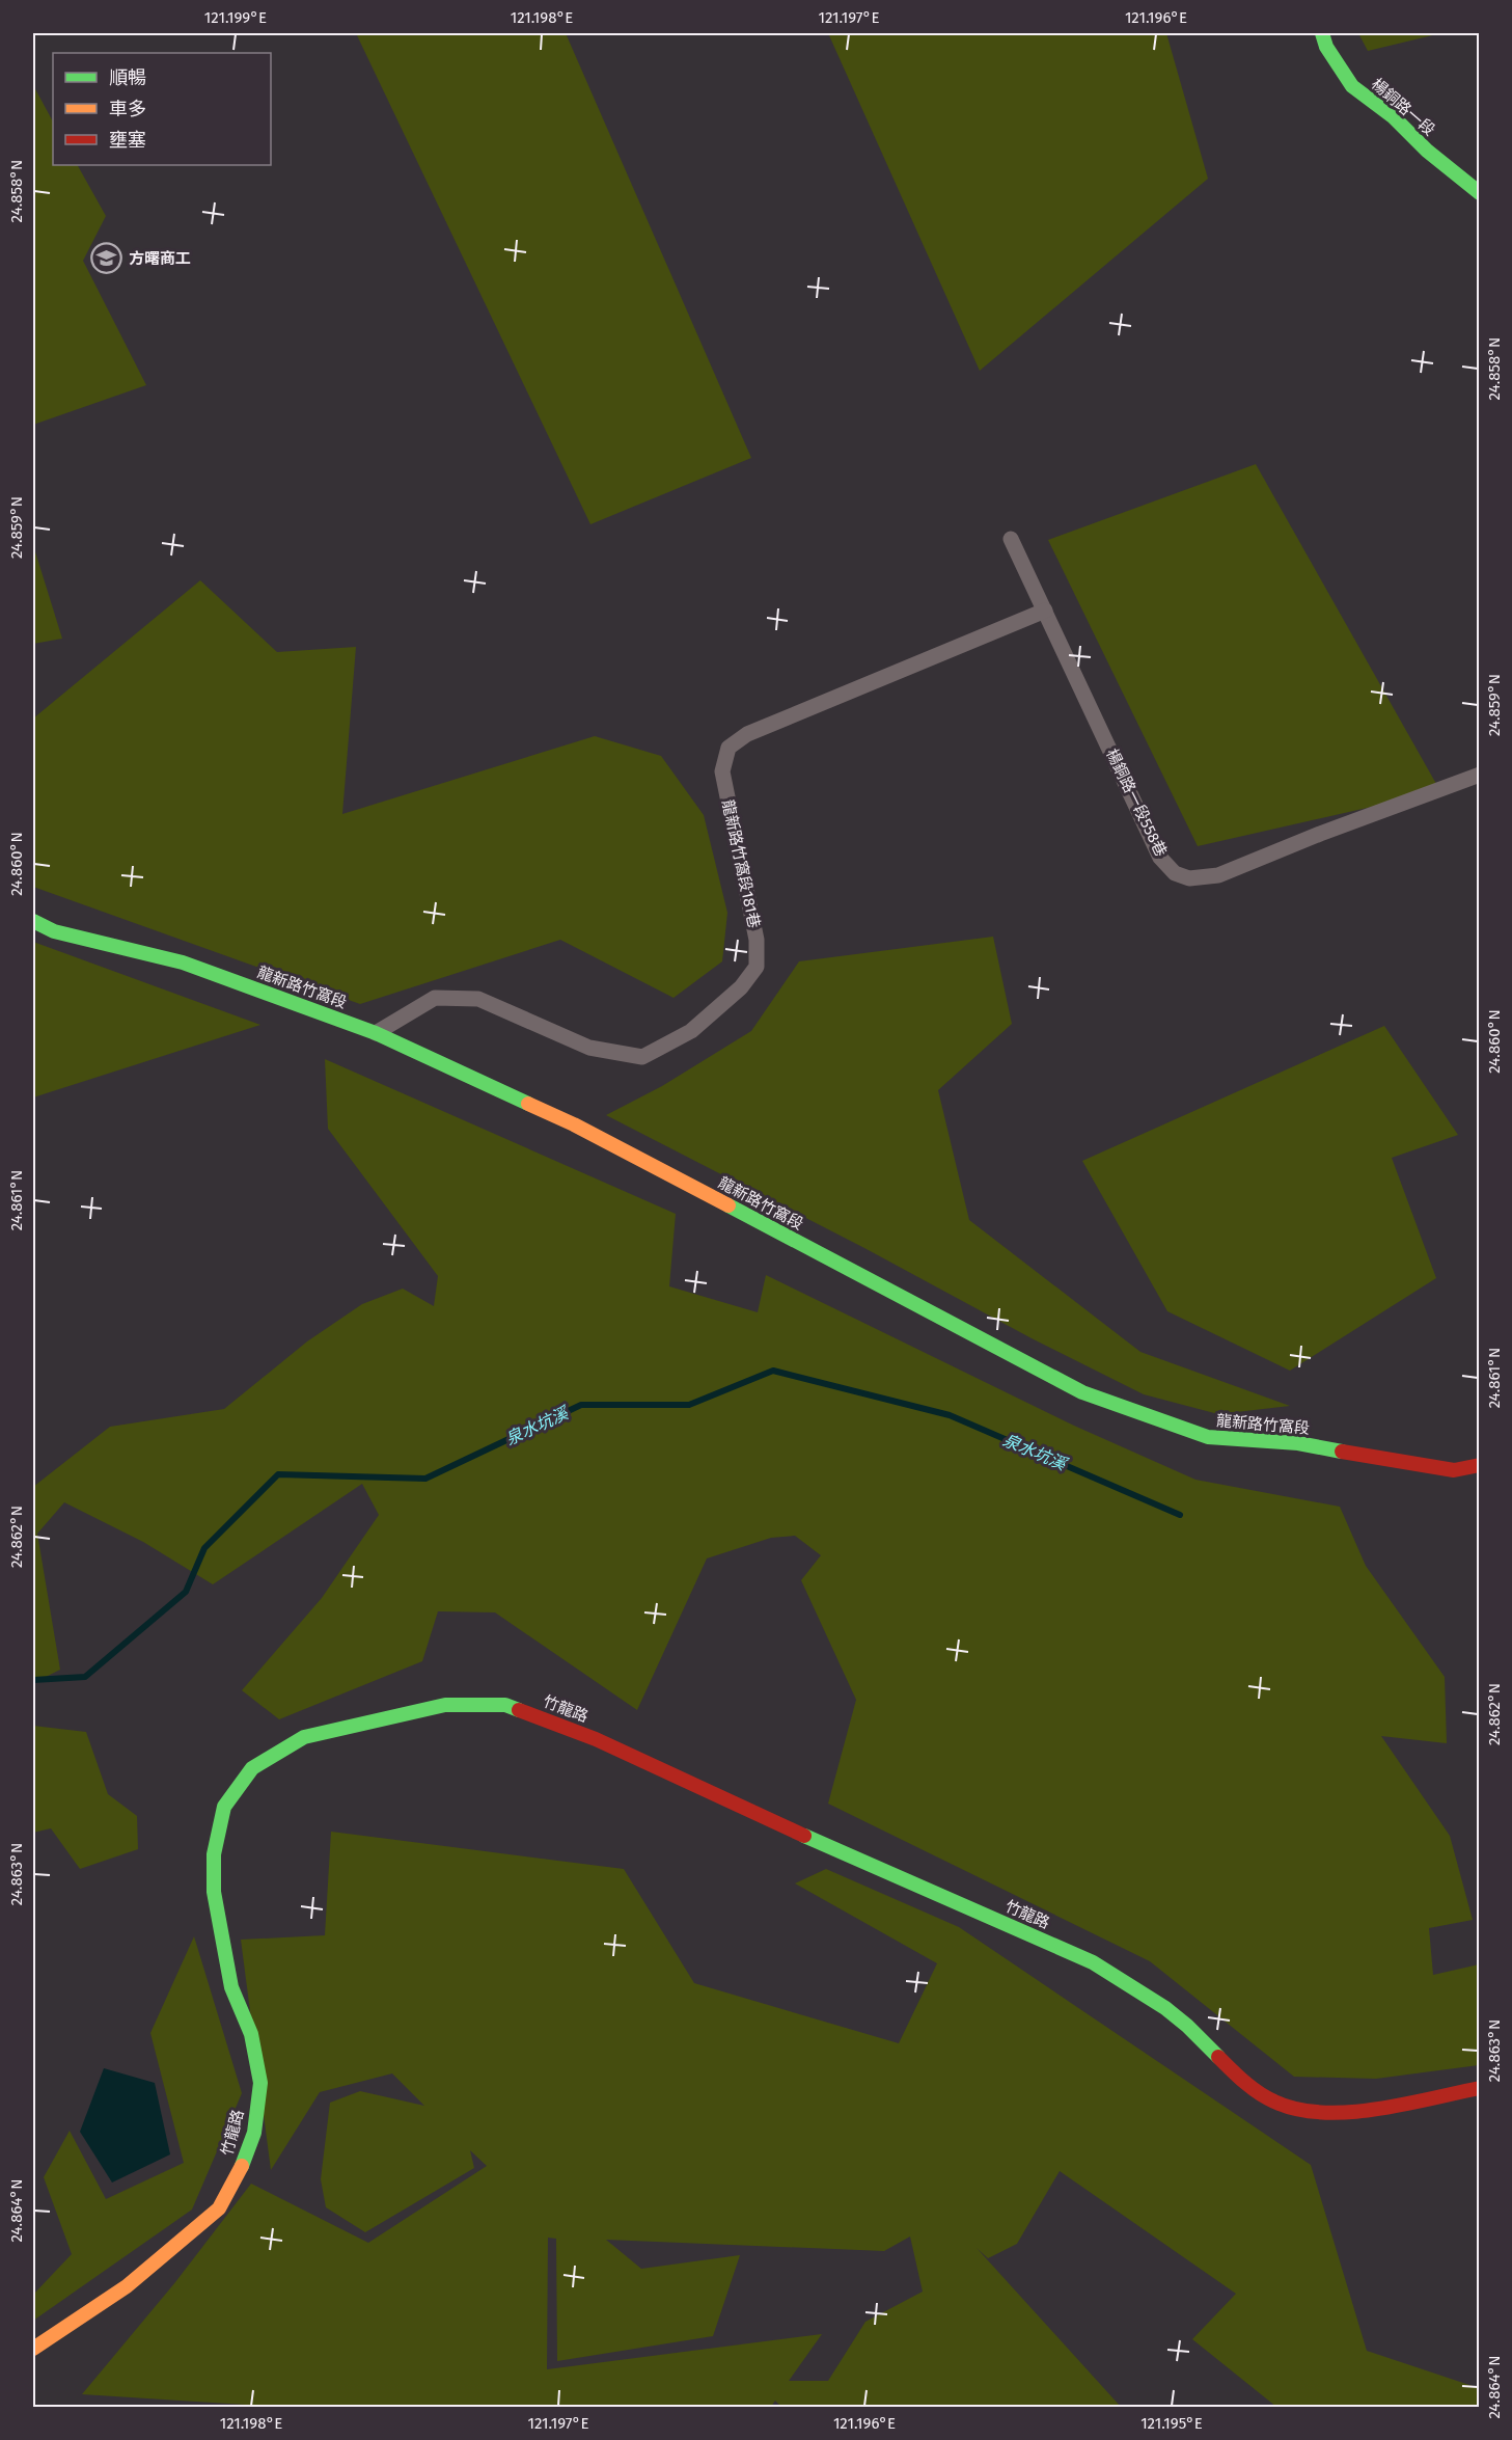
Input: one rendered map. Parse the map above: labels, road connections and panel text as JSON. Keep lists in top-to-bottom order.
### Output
{
  "streets": {
    "street": [
      "楊銅路一段",
      "楊銅路一段558巷",
      "龍新路竹窩段181巷",
      "龍新路竹窩段",
      "竹龍路"
    ]
  },
  "crossings": [
    ["楊銅路一段558巷", "龍新路竹窩段181巷"],
    ["龍新路竹窩段181巷", "龍新路竹窩段"]
  ],
  "water": ["泉水坑溪"],
  "places": {
    "school or university": ["方曙商工"]
  },
  "legend": ["順暢", "車多", "壅塞"],
  "coordinates": [
    "121.199°E",
    "121.198°E",
    "121.197°E",
    "121.196°E",
    "24.858°N",
    "24.859°N",
    "24.860°N",
    "24.861°N",
    "24.862°N",
    "24.863°N",
    "24.864°N",
    "121.195°E"
  ]
}
